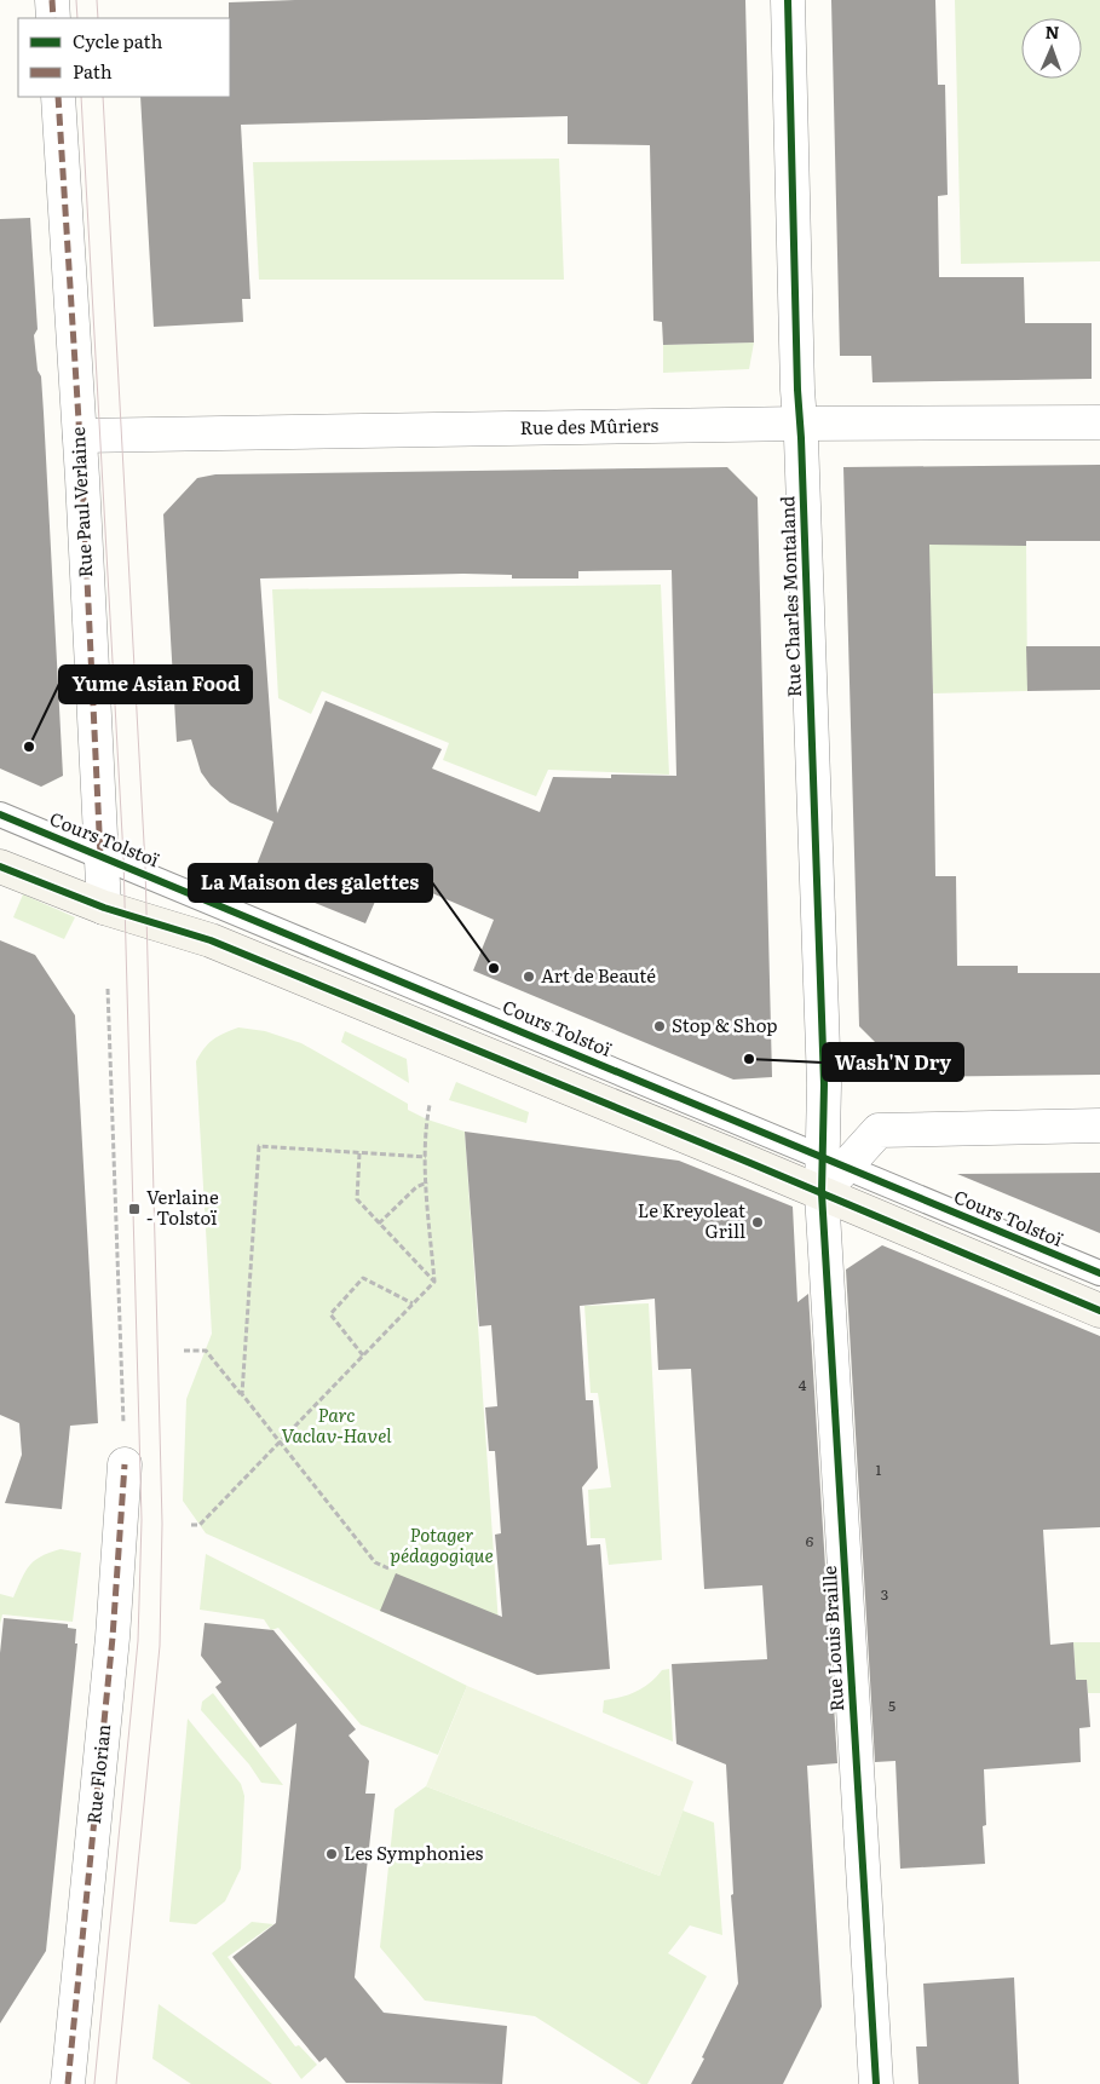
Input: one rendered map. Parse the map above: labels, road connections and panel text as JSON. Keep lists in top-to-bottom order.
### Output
{
  "streets": {
    "street": [
      "Rue des Mûriers",
      "Rue Paul Verlaine",
      "Rue Charles Montaland",
      "Rue Louis Braille",
      "Rue Florian"
    ],
    "lane": ["Cours Tolstoï"]
  },
  "crossings": [
    ["Rue des Mûriers", "Rue Paul Verlaine"],
    ["Rue des Mûriers", "Rue Charles Montaland"],
    ["Rue Paul Verlaine", "Cours Tolstoï"],
    ["Rue Charles Montaland", "Cours Tolstoï"],
    ["Rue Charles Montaland", "Rue Louis Braille"]
  ],
  "parks": ["Parc Vaclav-Havel", "Potager pédagogique"],
  "places": {
    "other": [
      "Yume Asian Food",
      "La Maison des galettes",
      "Art de Beauté",
      "Stop & Shop",
      "Wash'N Dry",
      "Le Kreyoleat Grill",
      "Les Symphonies"
    ],
    "transit": ["Verlaine - Tolstoï"]
  },
  "house_numbers": [
    "4",
    "1",
    "6",
    "3",
    "5"
  ],
  "legend": ["Cycle path", "Path"],
  "north": "top"
}
